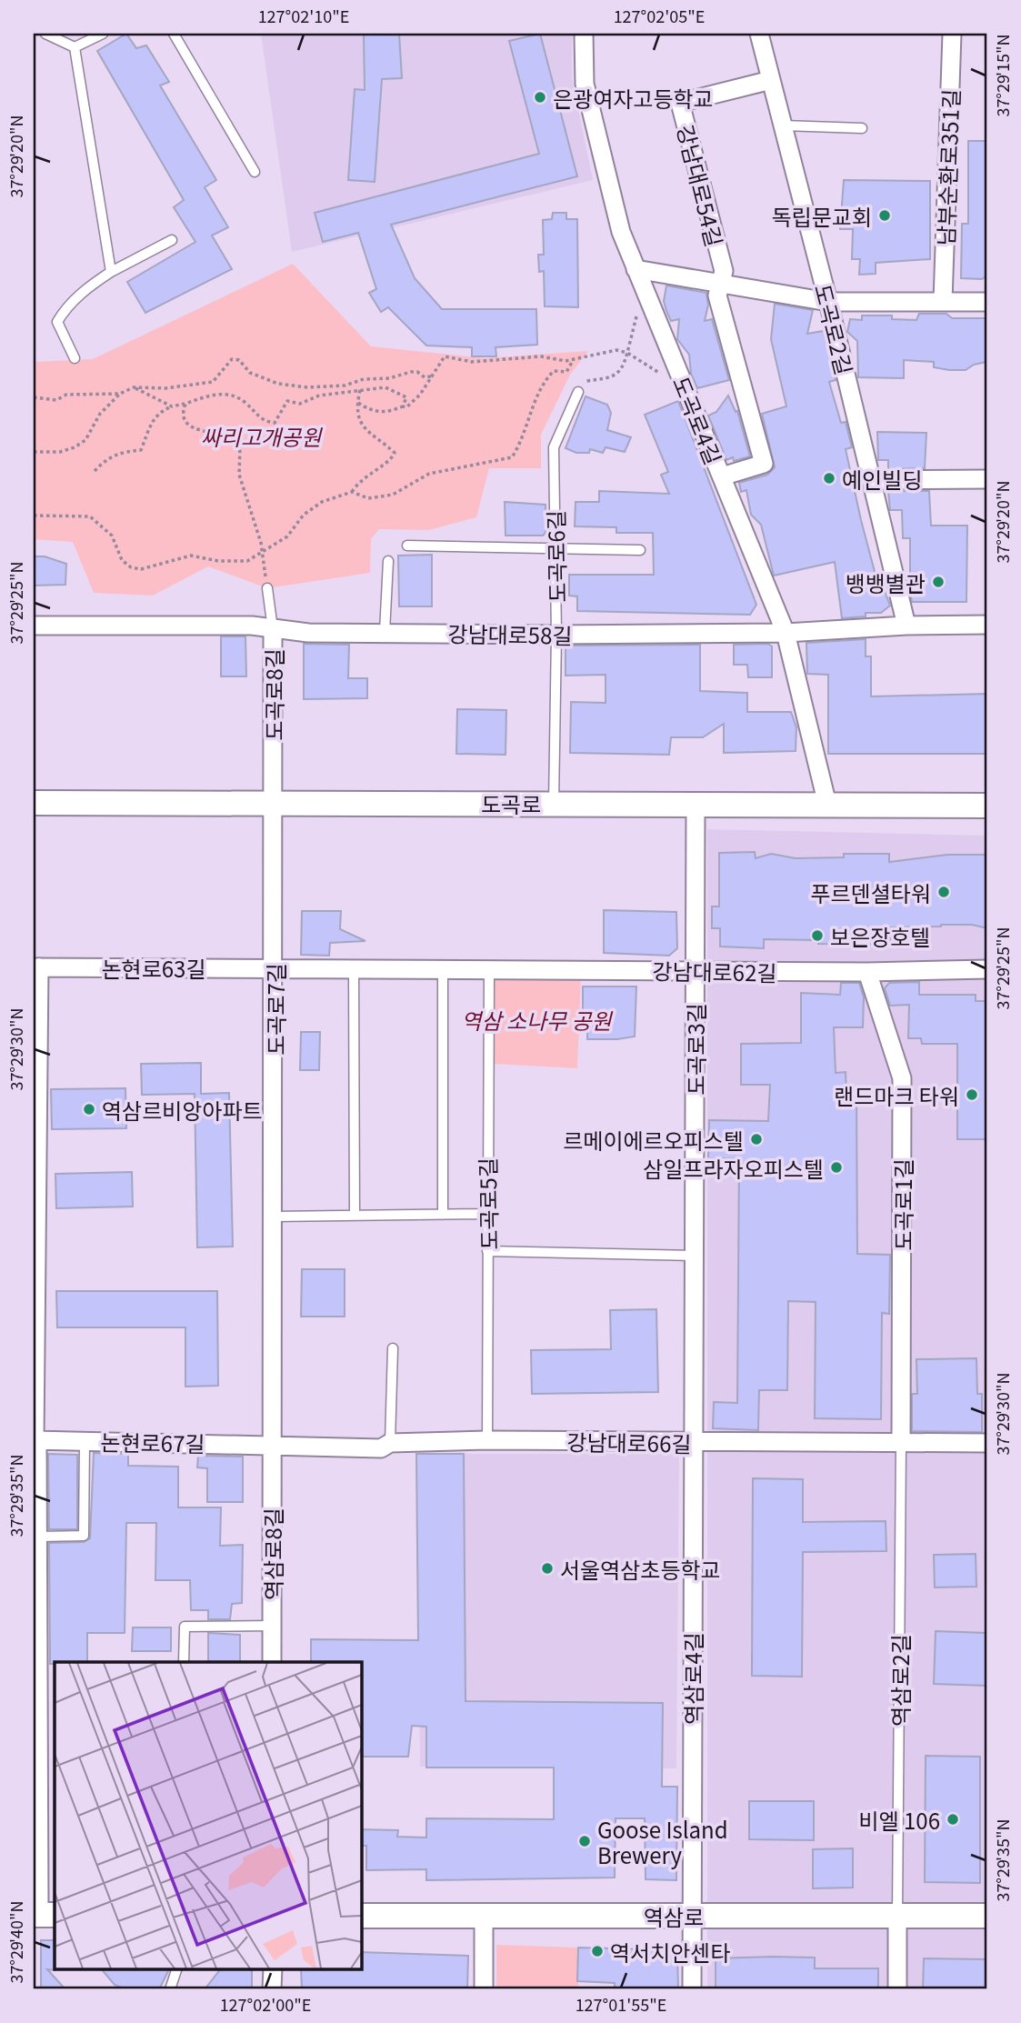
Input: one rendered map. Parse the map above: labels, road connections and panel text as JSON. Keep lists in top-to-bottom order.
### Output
{
  "streets": {
    "main road": ["도곡로", "역삼로"],
    "street": [
      "남부순환로351길",
      "강남대로54길",
      "도곡로2길",
      "도곡로4길",
      "강남대로58길",
      "도곡로8길",
      "논현로63길",
      "강남대로62길",
      "도곡로7길",
      "도곡로3길",
      "도곡로1길",
      "논현로67길",
      "강남대로66길",
      "역삼로8길",
      "역삼로4길"
    ],
    "lane": ["도곡로6길", "도곡로5길", "역삼로2길"]
  },
  "crossings": [
    ["남부순환로351길", "강남대로54길"],
    ["강남대로54길", "도곡로2길"],
    ["강남대로54길", "도곡로4길"],
    ["도곡로2길", "강남대로58길"],
    ["도곡로4길", "강남대로58길"],
    ["도곡로4길", "도곡로"],
    ["도곡로6길", "강남대로58길"],
    ["도곡로6길", "도곡로"],
    ["강남대로58길", "도곡로8길"],
    ["도곡로8길", "도곡로"],
    ["도곡로8길", "도곡로7길"],
    ["도곡로", "도곡로7길"],
    ["도곡로", "도곡로3길"],
    ["논현로63길", "강남대로62길"],
    ["논현로63길", "도곡로7길"],
    ["강남대로62길", "도곡로7길"],
    ["강남대로62길", "도곡로3길"],
    ["강남대로62길", "도곡로5길"],
    ["강남대로62길", "도곡로1길"],
    ["도곡로7길", "논현로67길"],
    ["도곡로7길", "강남대로66길"],
    ["도곡로7길", "역삼로8길"],
    ["도곡로3길", "강남대로66길"],
    ["도곡로3길", "역삼로4길"],
    ["도곡로5길", "강남대로66길"],
    ["도곡로1길", "강남대로66길"],
    ["도곡로1길", "역삼로2길"],
    ["논현로67길", "강남대로66길"],
    ["논현로67길", "역삼로8길"],
    ["강남대로66길", "역삼로8길"],
    ["강남대로66길", "역삼로4길"],
    ["강남대로66길", "역삼로2길"],
    ["역삼로4길", "역삼로"],
    ["역삼로2길", "역삼로"]
  ],
  "parks": ["싸리고개공원", "역삼 소나무 공원"],
  "places": [
    "은광여자고등학교",
    "독립문교회",
    "예인빌딩",
    "뱅뱅별관",
    "푸르덴셜타워",
    "보은장호텔",
    "랜드마크 타워",
    "역삼르비앙아파트",
    "르메이에르오피스텔",
    "삼일프라자오피스텔",
    "서울역삼초등학교",
    "비엘 106",
    "Goose Island Brewery",
    "역서치안센타"
  ],
  "coordinates": [
    "127°02'10\"E",
    "127°02'05\"E",
    "37°29'15\"N",
    "37°29'20\"N",
    "37°29'25\"N",
    "37°29'30\"N",
    "37°29'35\"N",
    "37°29'40\"N",
    "127°02'00\"E",
    "127°01'55\"E"
  ]
}
